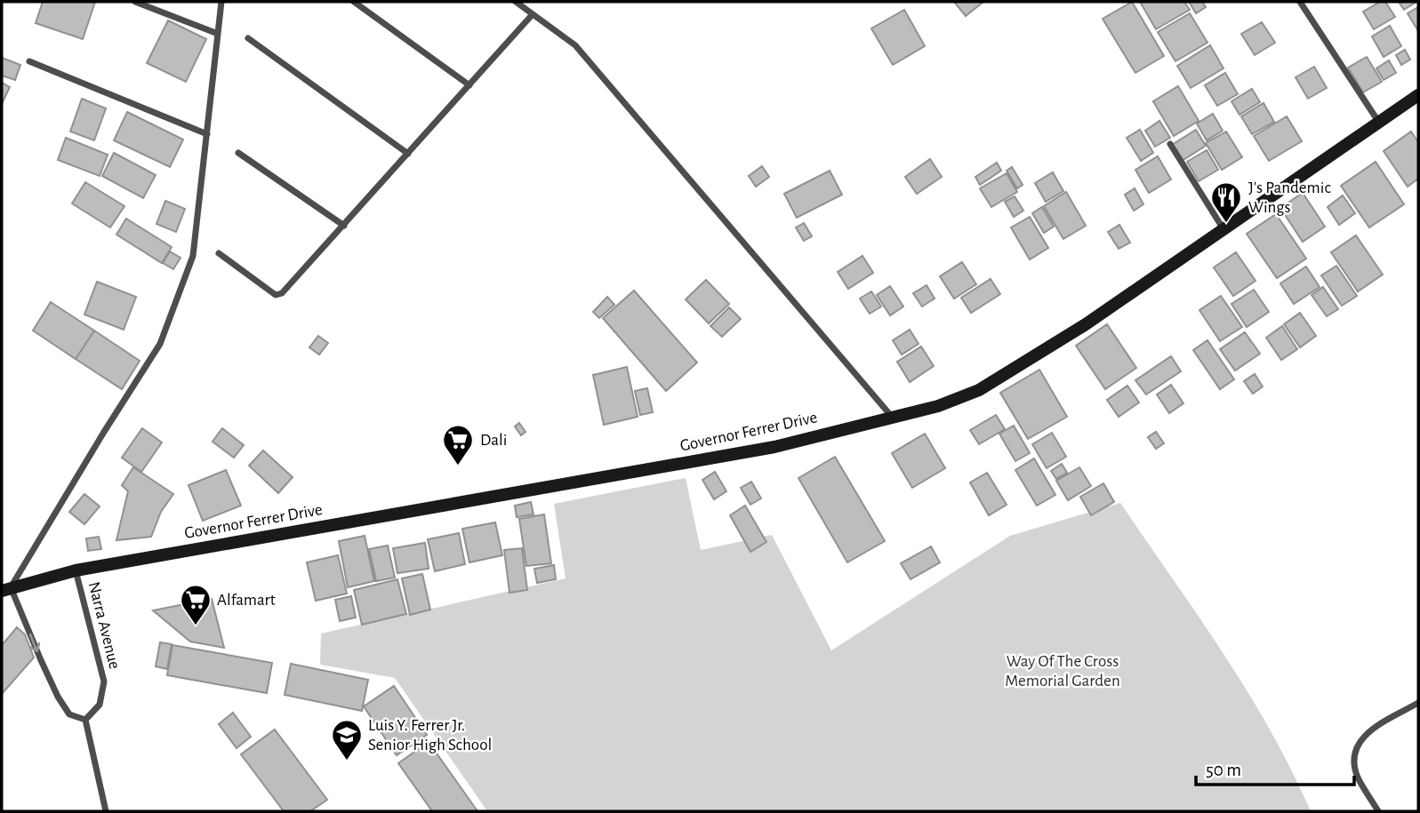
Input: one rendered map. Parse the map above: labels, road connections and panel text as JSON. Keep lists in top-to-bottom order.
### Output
{
  "streets": {
    "main road": ["Governor Ferrer Drive"],
    "street": ["Narra Avenue"]
  },
  "crossings": [
    ["Governor Ferrer Drive", "Narra Avenue"]
  ],
  "parks": ["Way Of The Cross Memorial Garden"],
  "places": {
    "restaurant": ["J's Pandemic Wings"],
    "supermarket": ["Dali", "Alfamart"],
    "school or university": ["Luis Y. Ferrer Jr. Senior High School"]
  },
  "scale_bar": "50 m"
}
